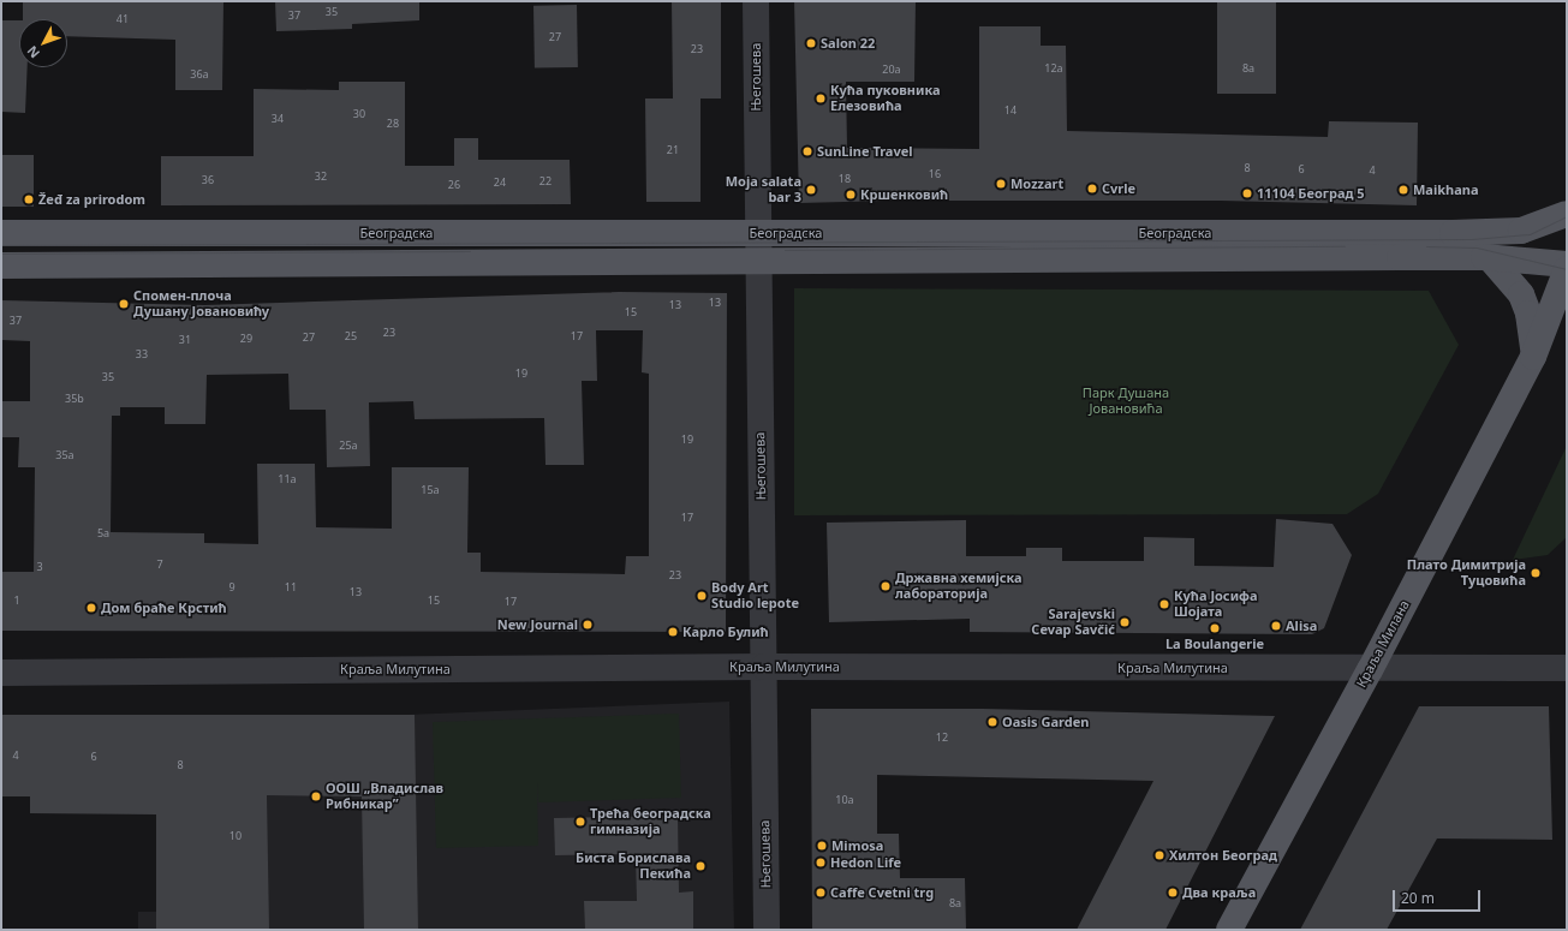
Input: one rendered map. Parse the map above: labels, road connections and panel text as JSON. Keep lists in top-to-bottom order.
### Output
{
  "streets": {
    "main road": ["Београдска", "Краља Милана"],
    "street": ["Његошева", "Краља Милутина"]
  },
  "crossings": [
    ["Његошева", "Београдска"],
    ["Његошева", "Краља Милутина"],
    ["Краља Милана", "Краља Милутина"]
  ],
  "parks": ["Парк Душана Јовановића"],
  "places": [
    "Salon 22",
    "Кућа пуковника Елезовића",
    "SunLine Travel",
    "Mozzart",
    "Cvrle",
    "Moja salata bar 3",
    "Maikhana",
    "11104 Београд 5",
    "Кршенковић",
    "Žeđ za prirodom",
    "Спомен-плоча Душану Јовановићу",
    "Плато Димитрија Туцовића",
    "Државна хемијска лабораторија",
    "Body Art Studio lepote",
    "Кућа Јосифа Шојата",
    "Дом браће Крстић",
    "Sarajevski Cevap Savčić",
    "New Journal",
    "Alisa",
    "La Boulangerie",
    "Карло Булић",
    "Oasis Garden",
    "ООШ „Владислав Рибникар”",
    "Трећа београдска гимназија",
    "Mimosa",
    "Хилтон Београд",
    "Hedon Life",
    "Биста Борислава Пекића",
    "Caffe Cvetni trg",
    "Два краља"
  ],
  "house_numbers": [
    "35",
    "37",
    "41",
    "27",
    "23",
    "12a",
    "8a",
    "20a",
    "36a",
    "14",
    "30",
    "34",
    "28",
    "21",
    "8",
    "6",
    "4",
    "16",
    "32",
    "18",
    "36",
    "22",
    "24",
    "26",
    "13",
    "13",
    "15",
    "37",
    "23",
    "25",
    "17",
    "27",
    "29",
    "31",
    "33",
    "19",
    "35",
    "35b",
    "19",
    "25a",
    "35a",
    "11a",
    "15a",
    "17",
    "5a",
    "7",
    "3",
    "23",
    "9",
    "11",
    "13",
    "1",
    "15",
    "17",
    "12",
    "4",
    "6",
    "8",
    "10a",
    "10",
    "8a"
  ],
  "scale_bar": "20 m",
  "north": "bottom left"
}
